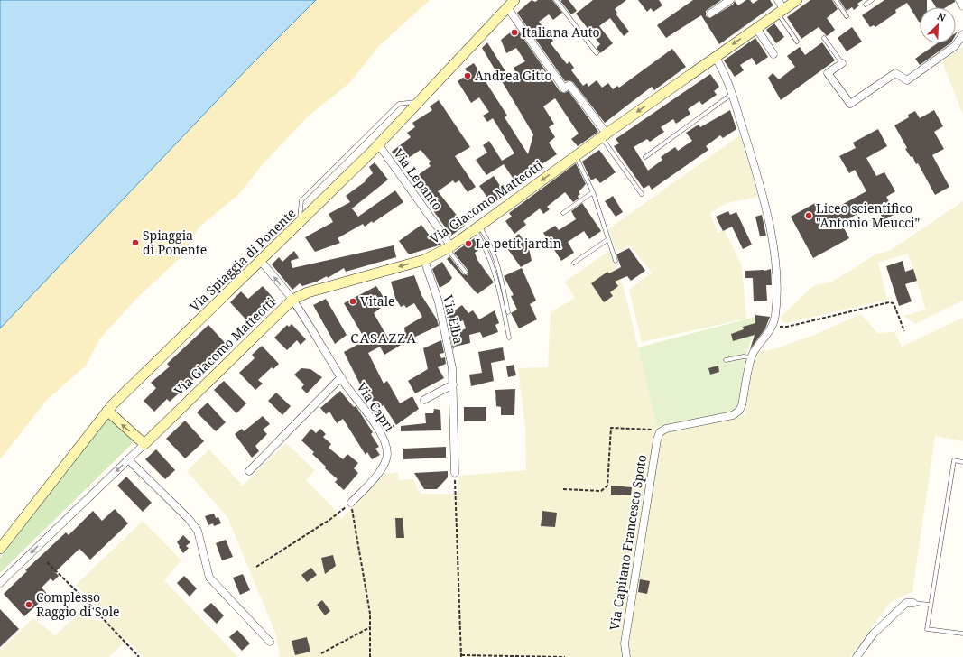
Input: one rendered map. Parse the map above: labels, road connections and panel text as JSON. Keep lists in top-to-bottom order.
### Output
{
  "streets": {
    "street": [
      "Via Lepanto",
      "Via Giacomo Matteotti",
      "Via Spiaggia di Ponente",
      "Via Elba",
      "Via Capri",
      "Via Capitano Francesco Spoto"
    ]
  },
  "crossings": [
    ["Via Lepanto", "Via Giacomo Matteotti"],
    ["Via Lepanto", "Via Spiaggia di Ponente"],
    ["Via Giacomo Matteotti", "Via Elba"],
    ["Via Giacomo Matteotti", "Via Capri"],
    ["Via Spiaggia di Ponente", "Via Capri"]
  ],
  "one_way": ["Via Giacomo Matteotti"],
  "districts": ["CASAZZA"],
  "places": [
    "Italiana Auto",
    "Andrea Gitto",
    "Liceo scientifico \"Antonio Meucci\"",
    "Spiaggia di Ponente",
    "Le petit jardin",
    "Vitale",
    "Complesso Raggio di Sole"
  ],
  "north": "top right"
}
